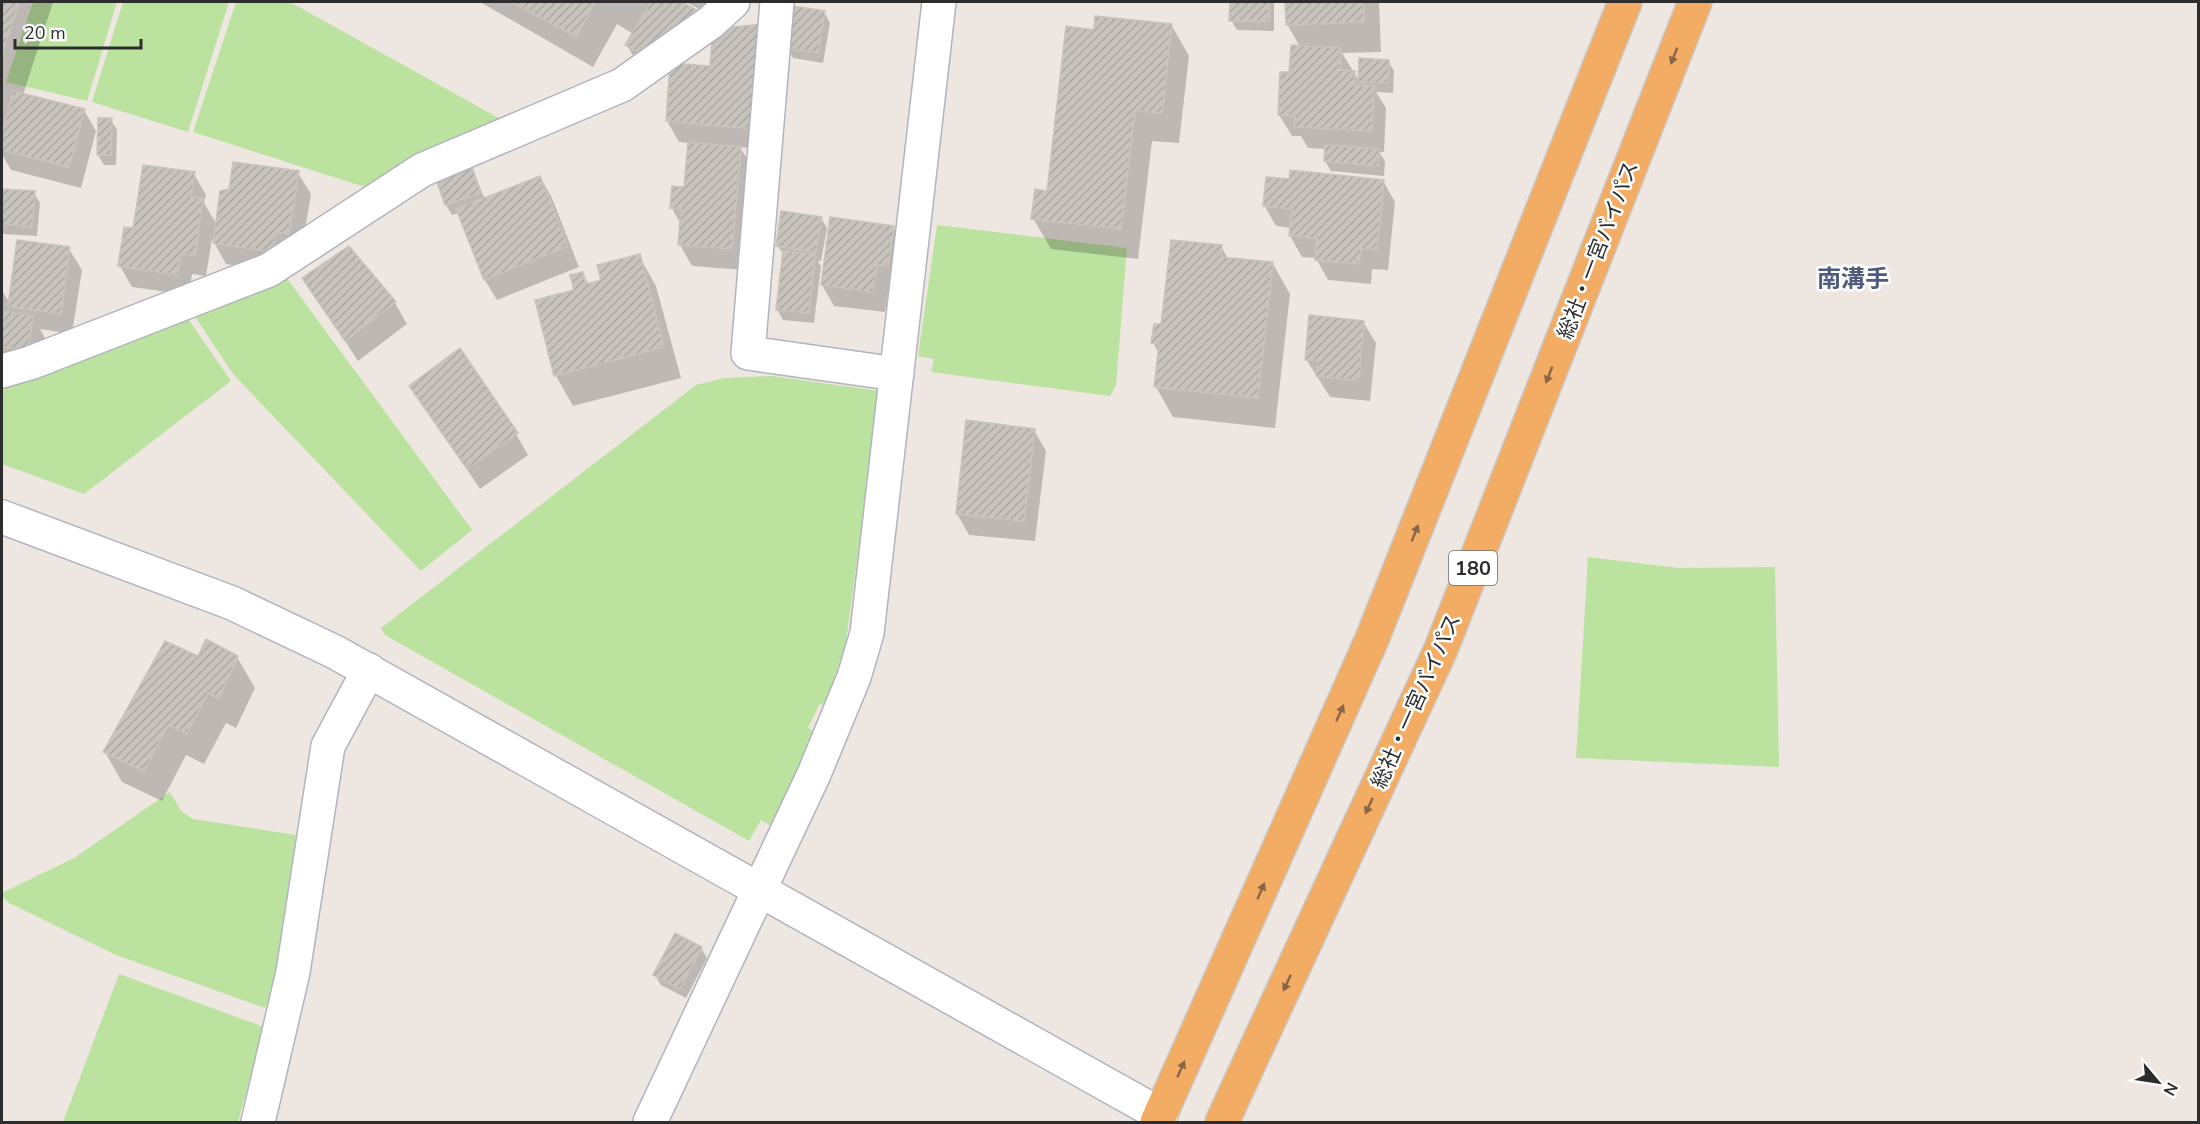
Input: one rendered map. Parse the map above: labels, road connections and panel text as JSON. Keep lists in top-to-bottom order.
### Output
{
  "streets": {
    "highway": ["総社・一宮バイパス", "180"]
  },
  "districts": ["南溝手"],
  "scale_bar": "20 m",
  "north": "bottom right"
}
